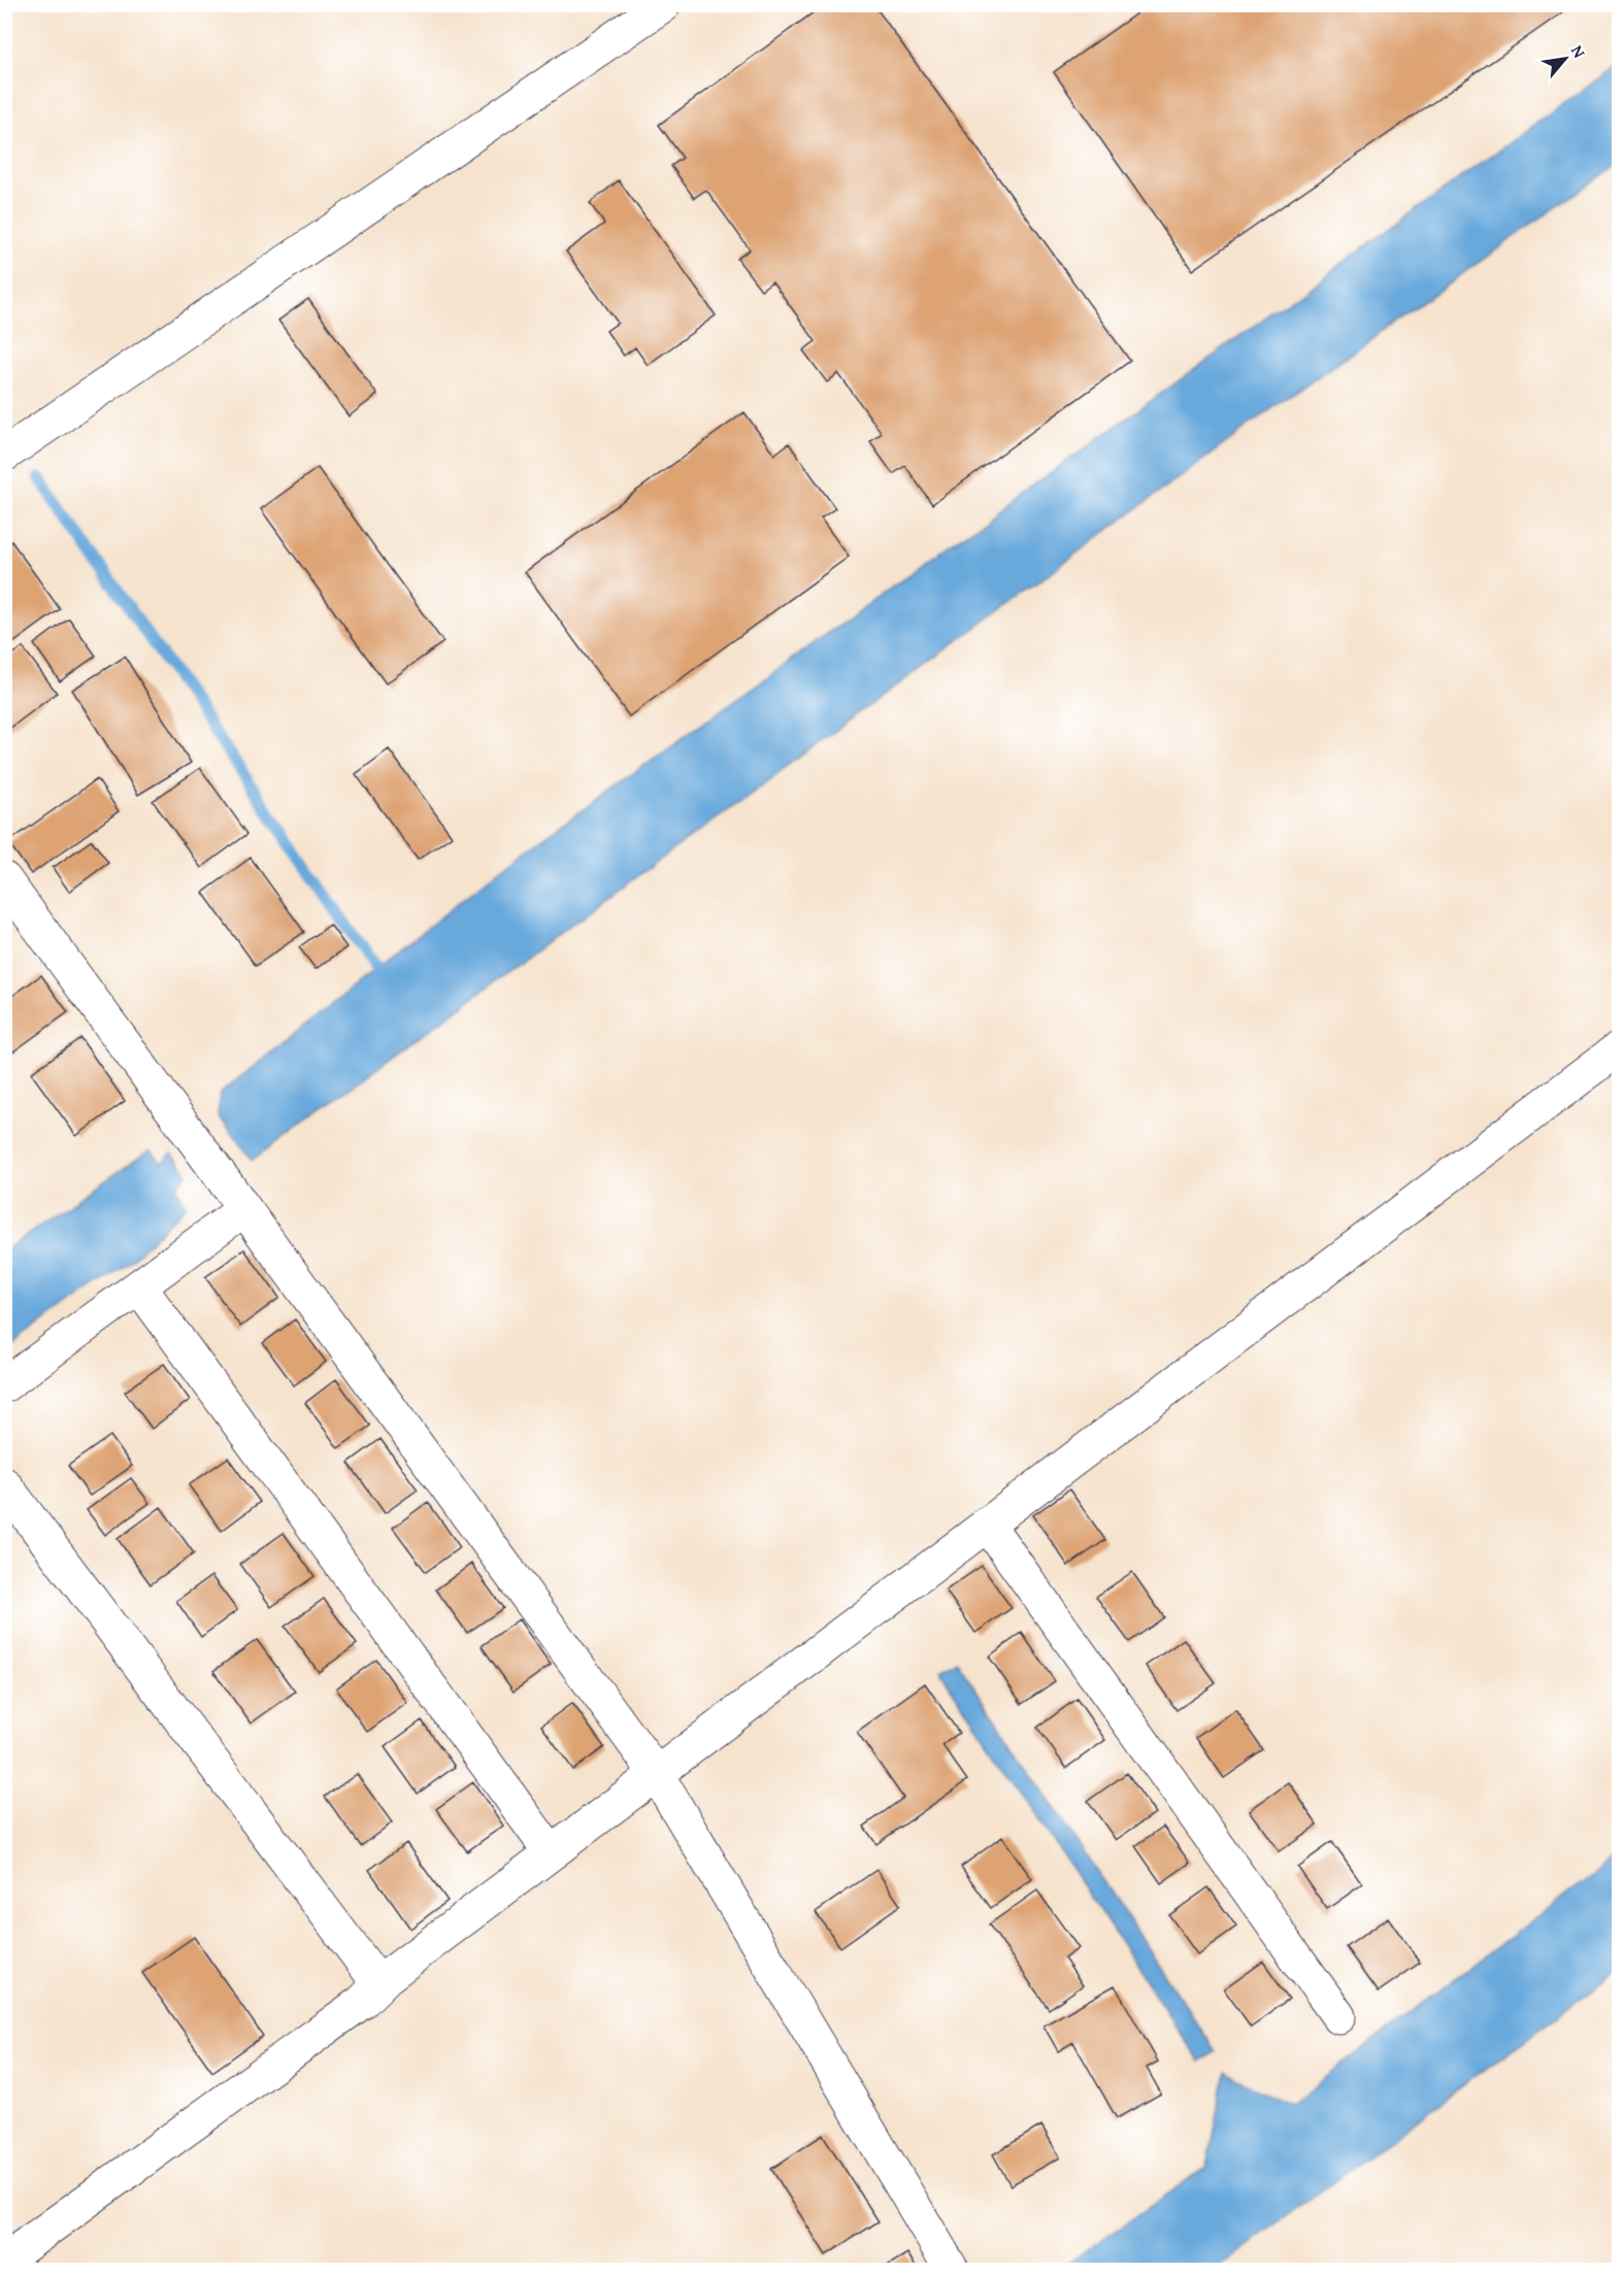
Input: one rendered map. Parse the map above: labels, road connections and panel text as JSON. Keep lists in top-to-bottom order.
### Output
{
  "north": "top right"
}
